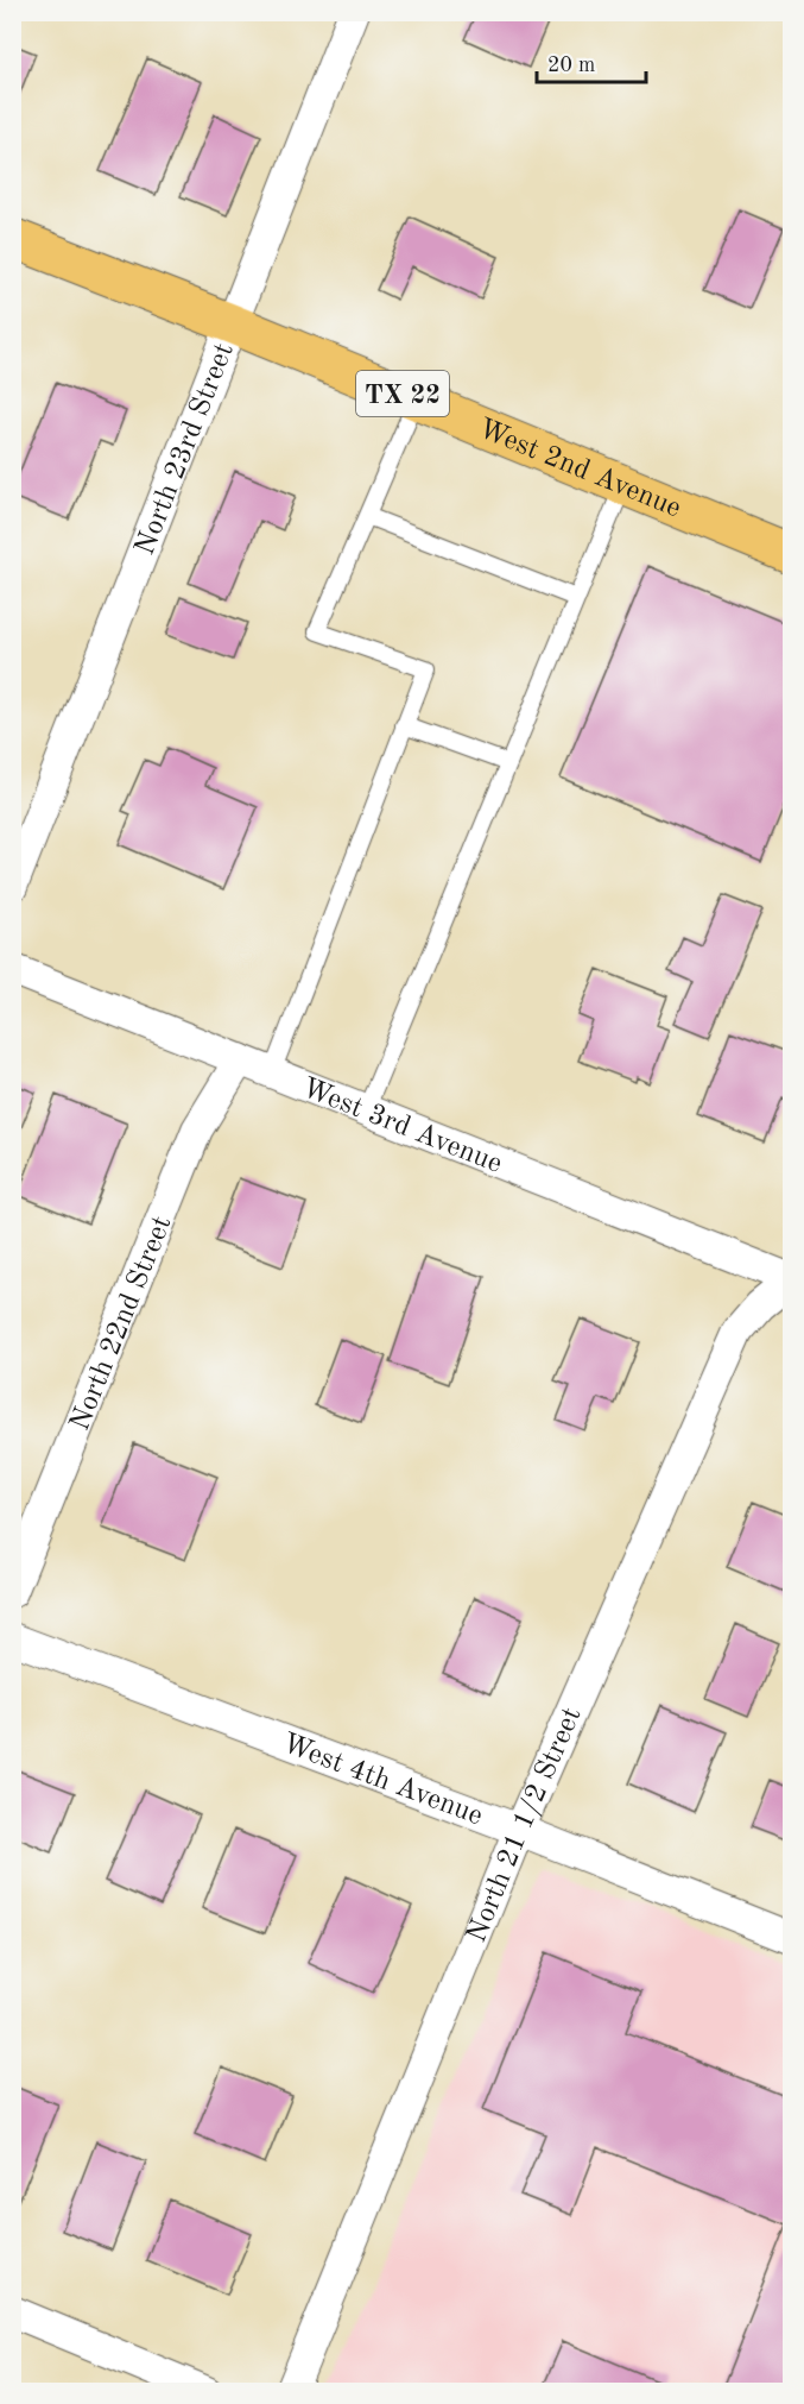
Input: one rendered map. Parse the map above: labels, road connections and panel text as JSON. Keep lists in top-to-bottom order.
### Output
{
  "streets": {
    "main road": ["TX 22", "West 2nd Avenue"],
    "street": [
      "North 23rd Street",
      "West 3rd Avenue",
      "North 22nd Street",
      "West 4th Avenue",
      "North 21 1/2 Street"
    ]
  },
  "crossings": [
    ["North 23rd Street", "West 2nd Avenue"],
    ["West 3rd Avenue", "North 22nd Street"],
    ["West 3rd Avenue", "North 21 1/2 Street"],
    ["West 4th Avenue", "North 21 1/2 Street"]
  ],
  "scale_bar": "20 m"
}
